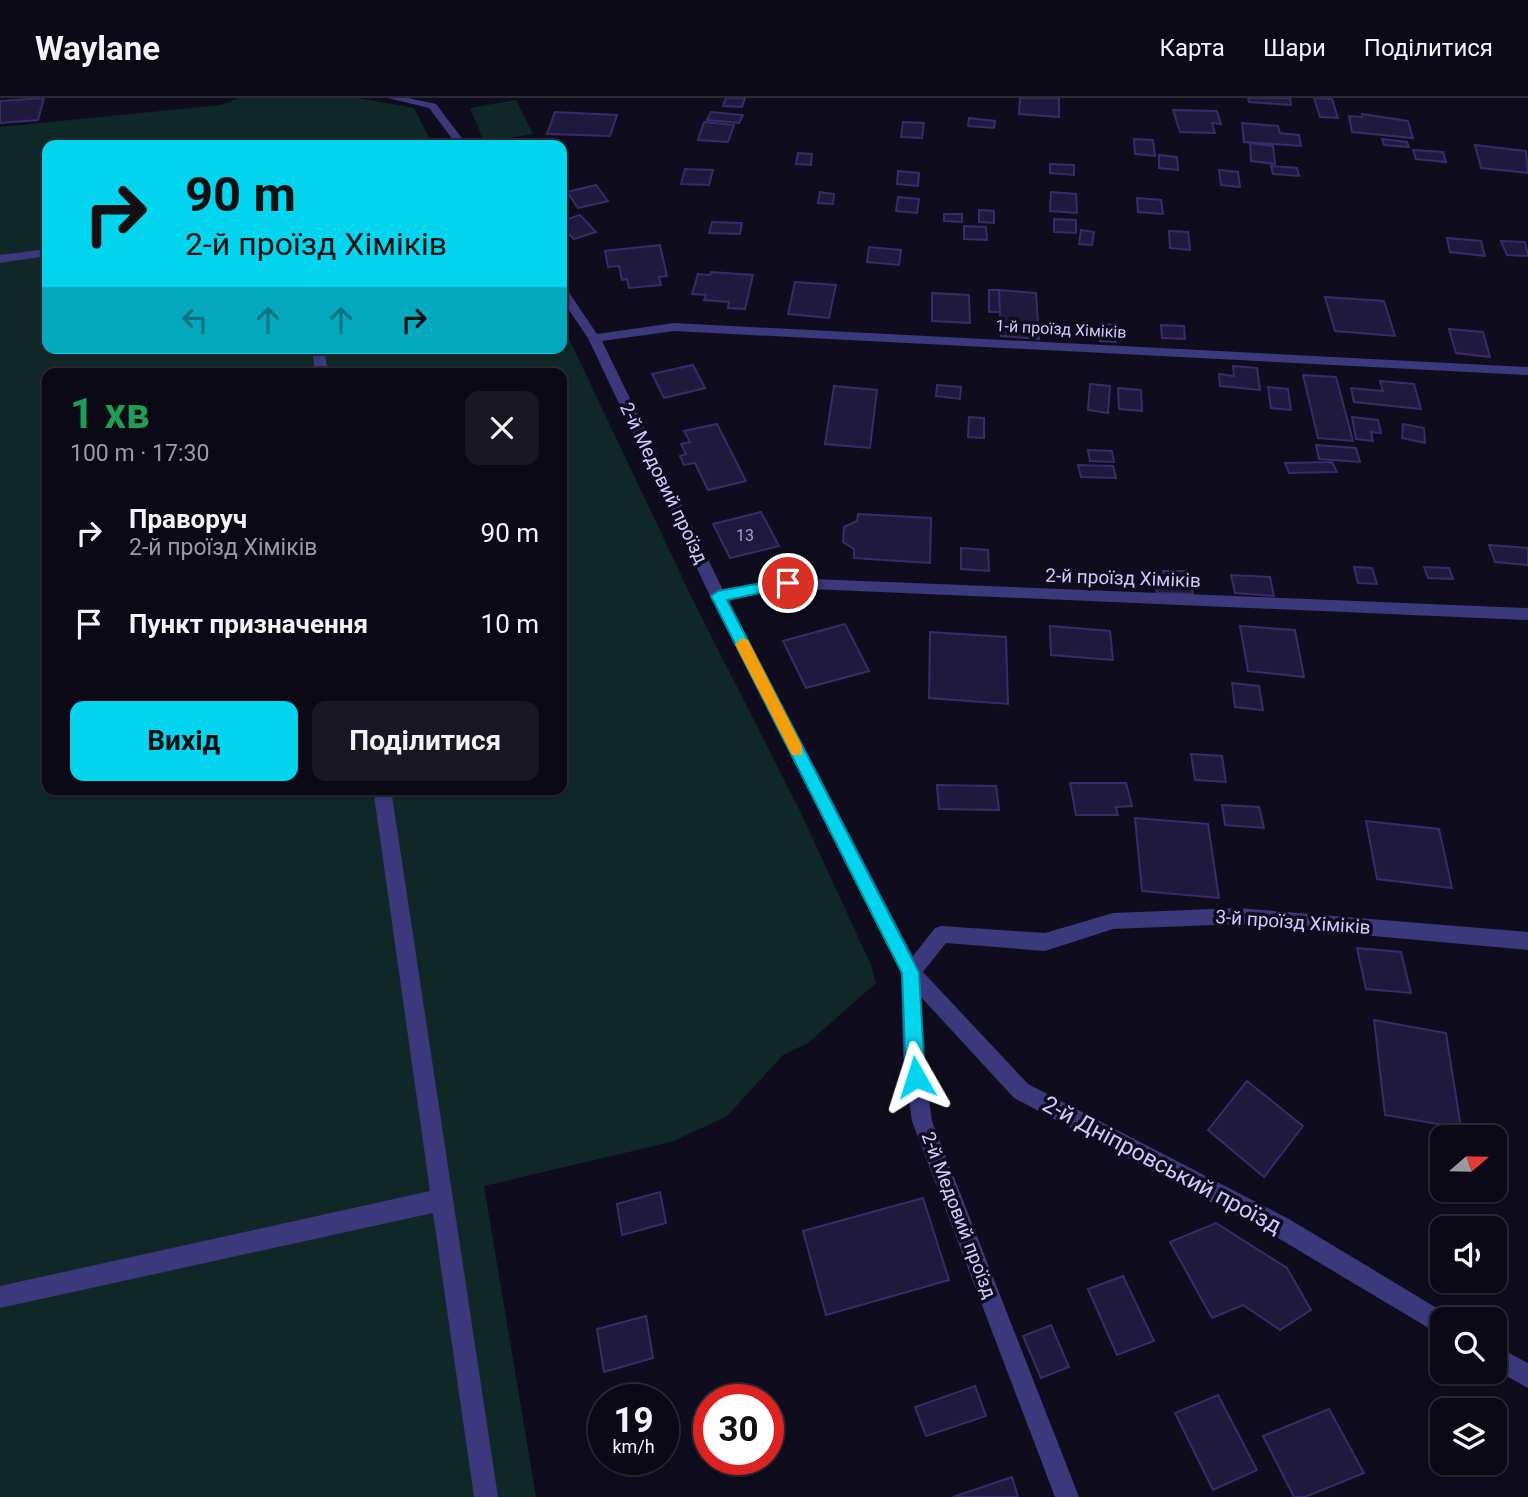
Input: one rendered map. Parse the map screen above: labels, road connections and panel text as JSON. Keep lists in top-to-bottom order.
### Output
{
  "streets": {
    "street": [
      "1-й проїзд Хіміків",
      "2-й Медовий проїзд",
      "2-й проїзд Хіміків",
      "3-й проїзд Хіміків",
      "2-й Дніпровський проїзд"
    ]
  },
  "crossings": [
    ["1-й проїзд Хіміків", "2-й Медовий проїзд"],
    ["2-й Медовий проїзд", "2-й проїзд Хіміків"],
    ["2-й Медовий проїзд", "3-й проїзд Хіміків"],
    ["2-й Медовий проїзд", "2-й Дніпровський проїзд"],
    ["3-й проїзд Хіміків", "2-й Дніпровський проїзд"]
  ],
  "house_numbers": ["13"],
  "north": "right",
  "page": {
    "header": "Waylane",
    "nav": ["Карта", "Шари", "Поділитися"],
    "turn": ["90 m", "2-й проїзд Хіміків"],
    "heading": ["1 хв", "100 m · 17:30"],
    "list": [
      {
        "name": "Праворуч",
        "note": "2-й проїзд Хіміків",
        "value": "90 m"
      },
      {
        "name": "Пункт призначення",
        "value": "10 m"
      }
    ],
    "buttons": ["Вихід", "Поділитися"],
    "speed": "19 km/h",
    "limit": "30"
  }
}
